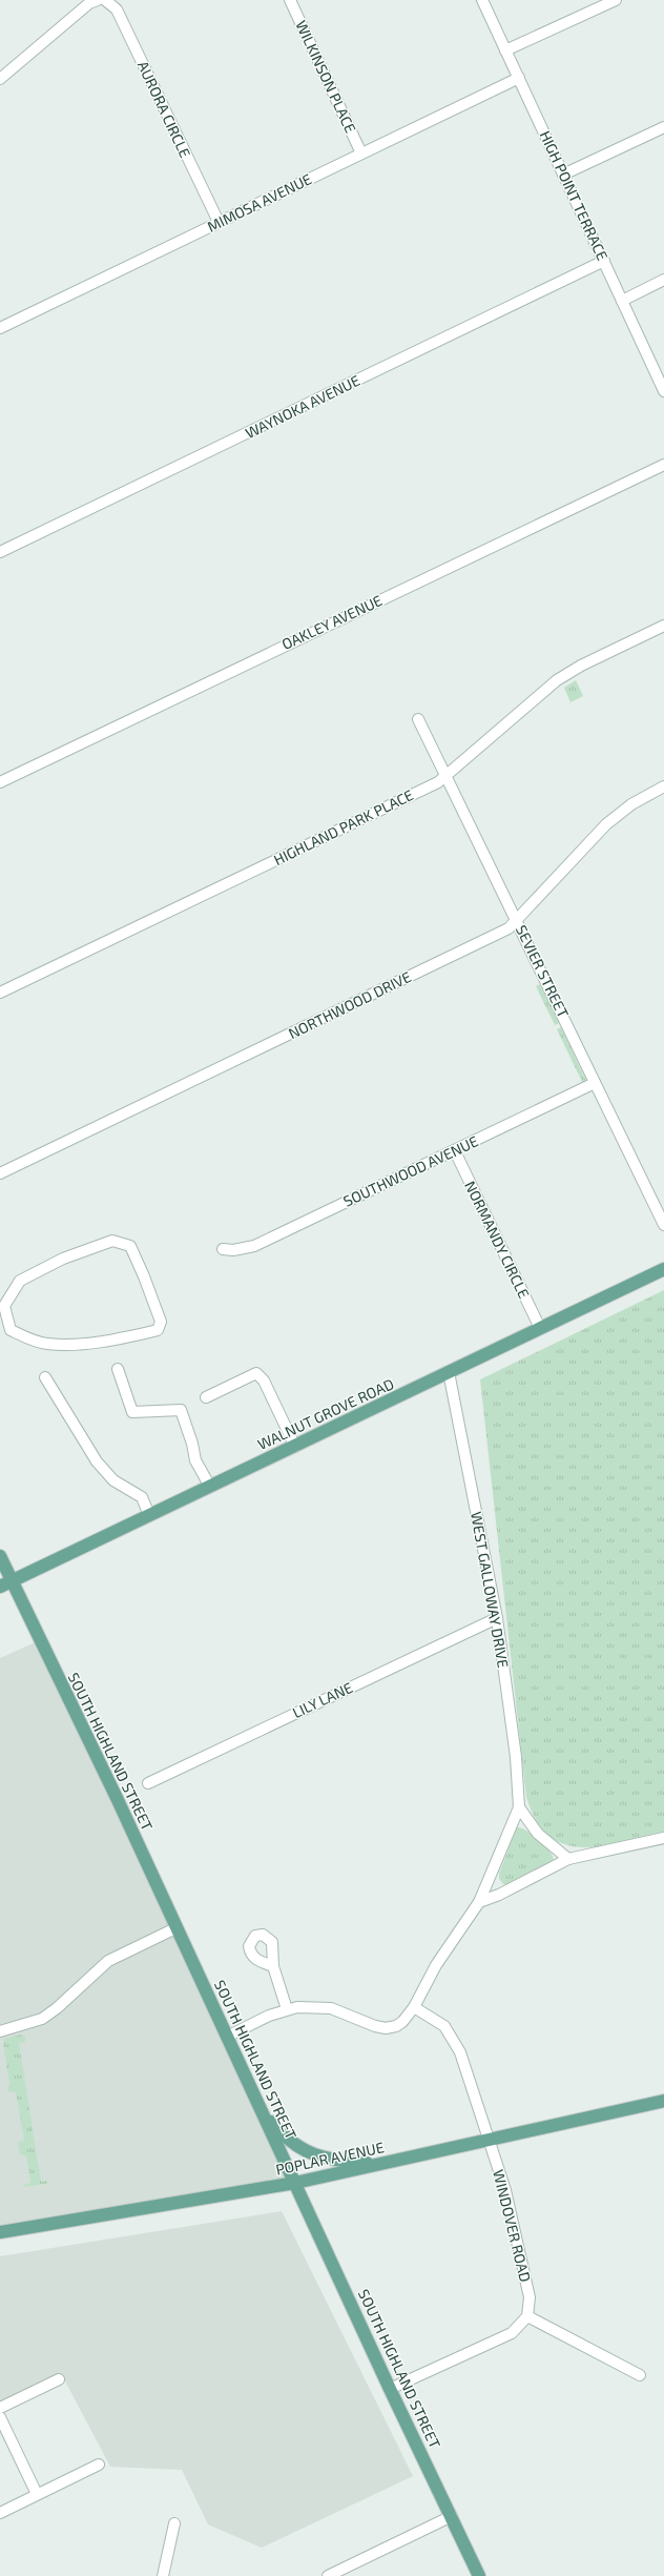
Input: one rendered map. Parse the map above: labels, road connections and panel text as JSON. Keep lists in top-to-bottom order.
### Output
{
  "streets": {
    "main road": ["WALNUT GROVE ROAD", "SOUTH HIGHLAND STREET", "POPLAR AVENUE"],
    "street": [
      "WILKINSON PLACE",
      "AURORA CIRCLE",
      "HIGH POINT TERRACE",
      "MIMOSA AVENUE",
      "WAYNOKA AVENUE",
      "OAKLEY AVENUE",
      "HIGHLAND PARK PLACE",
      "SEVIER STREET",
      "NORTHWOOD DRIVE",
      "SOUTHWOOD AVENUE",
      "NORMANDY CIRCLE",
      "WEST GALLOWAY DRIVE",
      "LILY LANE",
      "WINDOVER ROAD"
    ]
  },
  "crossings": [
    ["WILKINSON PLACE", "MIMOSA AVENUE"],
    ["AURORA CIRCLE", "MIMOSA AVENUE"],
    ["HIGH POINT TERRACE", "MIMOSA AVENUE"],
    ["HIGH POINT TERRACE", "WAYNOKA AVENUE"],
    ["HIGHLAND PARK PLACE", "SEVIER STREET"],
    ["SEVIER STREET", "NORTHWOOD DRIVE"],
    ["SEVIER STREET", "SOUTHWOOD AVENUE"],
    ["SOUTHWOOD AVENUE", "NORMANDY CIRCLE"],
    ["NORMANDY CIRCLE", "WALNUT GROVE ROAD"],
    ["WALNUT GROVE ROAD", "WEST GALLOWAY DRIVE"],
    ["WALNUT GROVE ROAD", "SOUTH HIGHLAND STREET"],
    ["WEST GALLOWAY DRIVE", "LILY LANE"],
    ["WEST GALLOWAY DRIVE", "SOUTH HIGHLAND STREET"],
    ["WEST GALLOWAY DRIVE", "WINDOVER ROAD"],
    ["SOUTH HIGHLAND STREET", "POPLAR AVENUE"],
    ["POPLAR AVENUE", "WINDOVER ROAD"]
  ]
}
